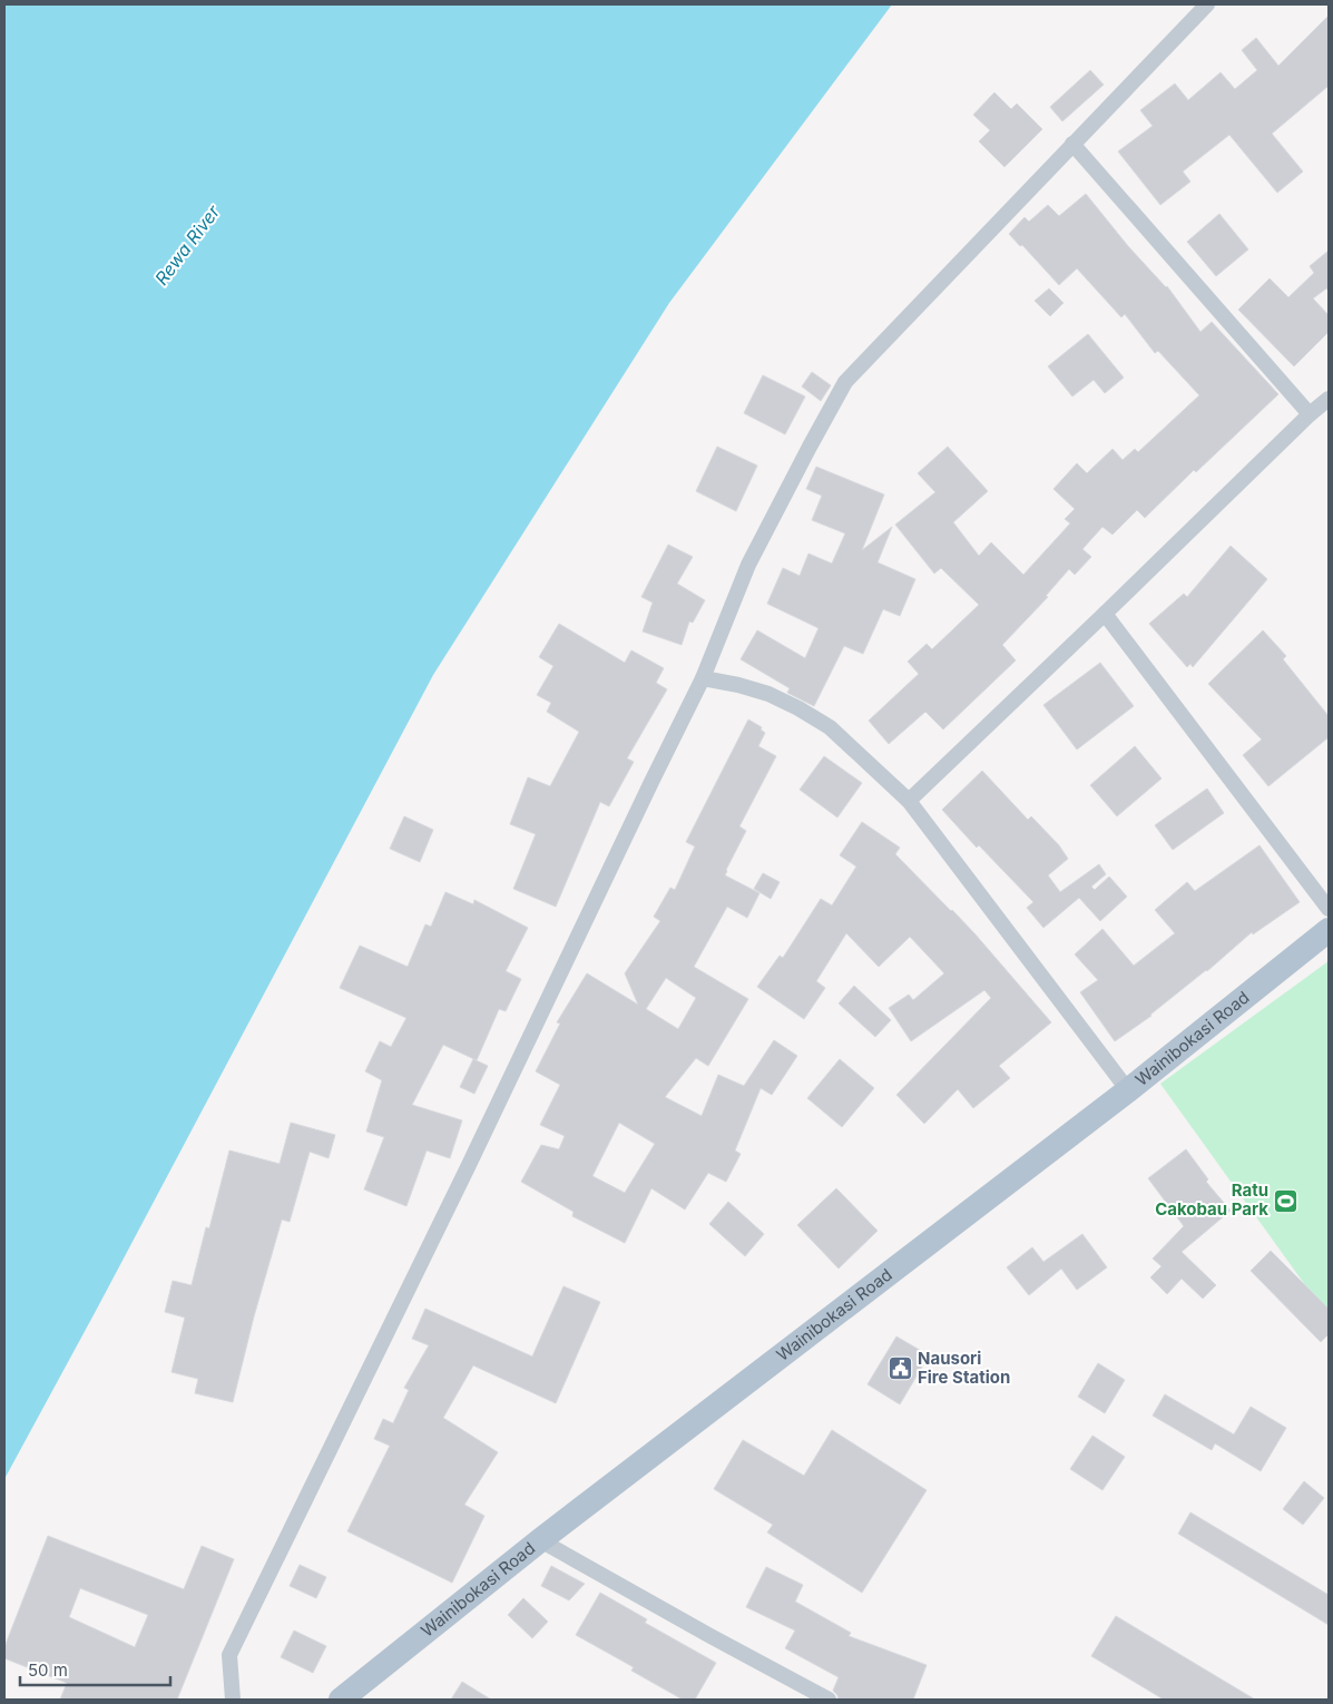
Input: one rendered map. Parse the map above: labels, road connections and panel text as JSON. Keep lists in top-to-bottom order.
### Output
{
  "streets": {
    "main road": ["Wainibokasi Road"]
  },
  "water": ["Rewa River"],
  "places": {
    "sports": ["Ratu Cakobau Park"],
    "public building": ["Nausori Fire Station"]
  },
  "scale_bar": "50 m"
}
